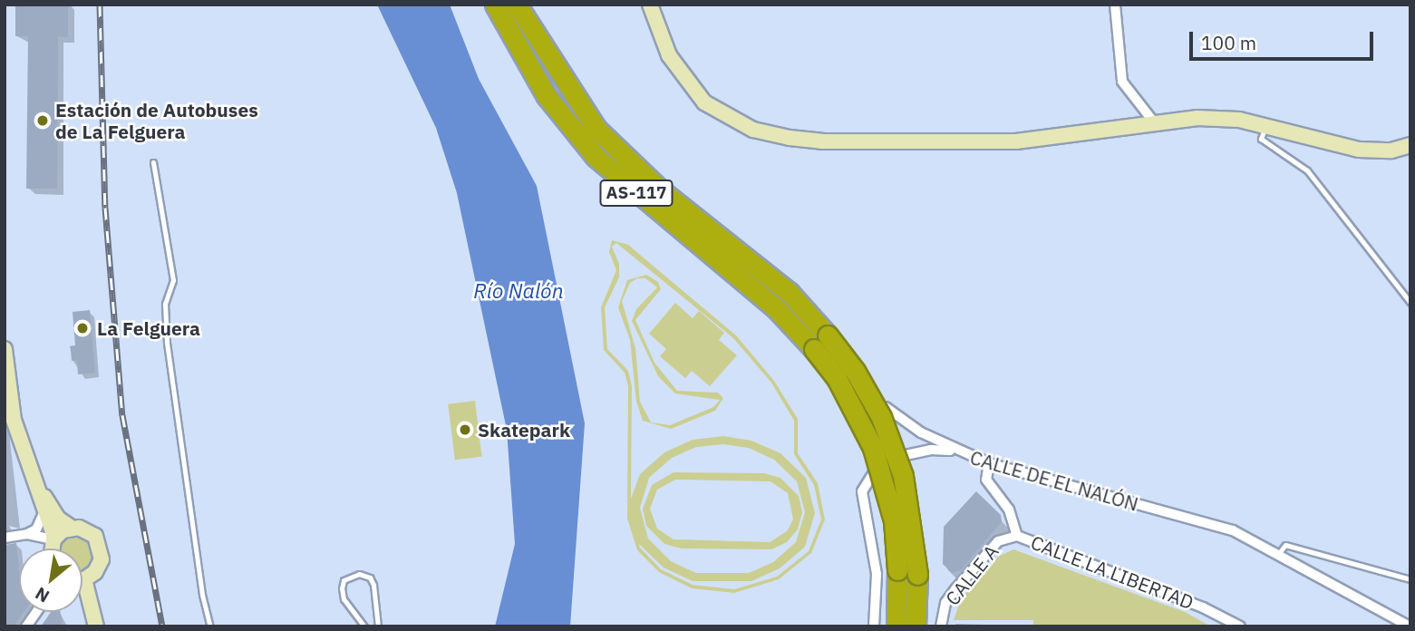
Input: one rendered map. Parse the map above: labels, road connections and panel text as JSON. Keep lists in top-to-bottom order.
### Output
{
  "streets": {
    "highway": ["AS-117"],
    "street": ["CALLE DE EL NALÓN", "CALLE LA LIBERTAD", "CALLE A"]
  },
  "crossings": [
    ["CALLE LA LIBERTAD", "CALLE A"]
  ],
  "water": ["Río Nalón"],
  "places": ["Estación de Autobuses de La Felguera", "La Felguera", "Skatepark"],
  "scale_bar": "100 m",
  "north": "bottom left"
}
